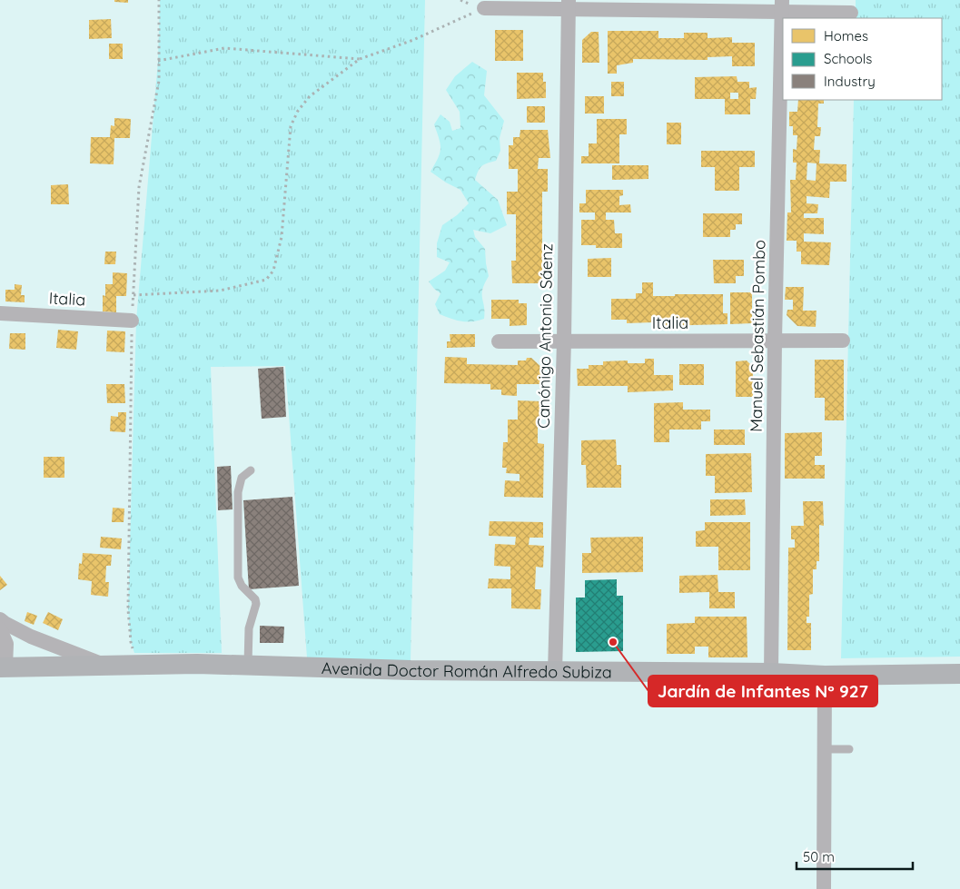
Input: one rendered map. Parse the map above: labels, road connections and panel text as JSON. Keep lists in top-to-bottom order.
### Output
{
  "streets": {
    "main road": ["Avenida Doctor Román Alfredo Subiza"],
    "street": ["Italia", "Canónigo Antonio Sáenz", "Manuel Sebastián Pombo"]
  },
  "crossings": [
    ["Italia", "Canónigo Antonio Sáenz"],
    ["Italia", "Manuel Sebastián Pombo"],
    ["Canónigo Antonio Sáenz", "Avenida Doctor Román Alfredo Subiza"],
    ["Manuel Sebastián Pombo", "Avenida Doctor Román Alfredo Subiza"]
  ],
  "places": ["Jardín de Infantes N° 927"],
  "legend": ["Homes", "Schools", "Industry"],
  "scale_bar": "50 m"
}
